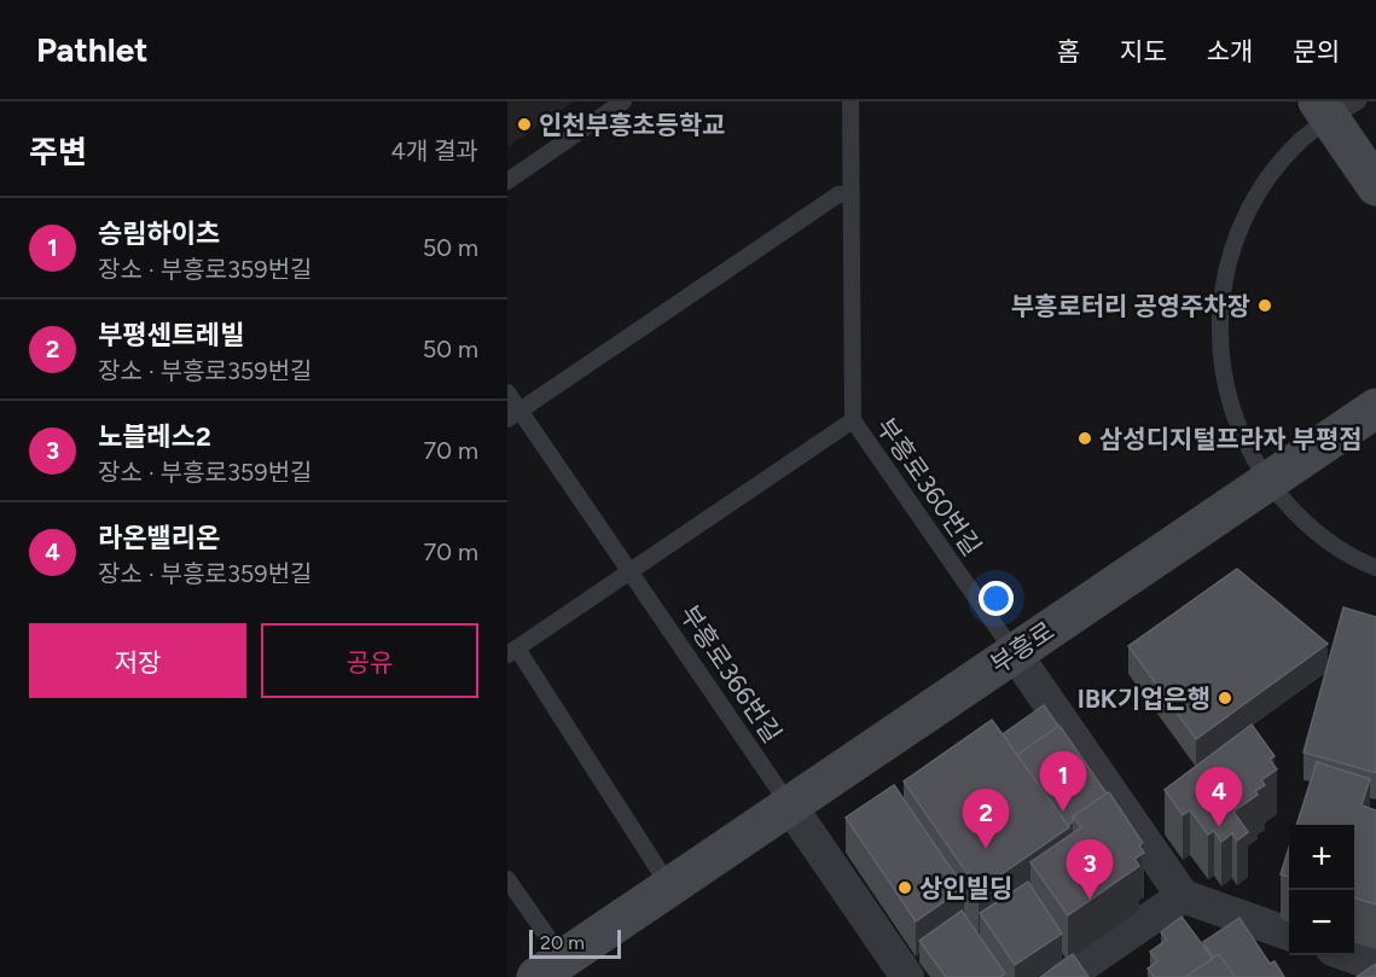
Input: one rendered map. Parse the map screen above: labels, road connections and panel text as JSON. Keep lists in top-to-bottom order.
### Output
{
  "streets": {
    "main road": ["부흥로"],
    "lane": ["부흥로360번길", "부흥로366번길"]
  },
  "crossings": [
    ["부흥로360번길", "부흥로"],
    ["부흥로360번길", "부흥로366번길"],
    ["부흥로", "부흥로366번길"]
  ],
  "places": [
    "인천부흥초등학교",
    "부흥로터리 공영주차장",
    "삼성디지털프라자 부평점",
    "IBK기업은행",
    "상인빌딩"
  ],
  "scale_bar": "20 m",
  "page": {
    "header": "Pathlet",
    "nav": [
      "홈",
      "지도",
      "소개",
      "문의"
    ],
    "heading": ["주변", "4개 결과"],
    "list": [
      {
        "mark": "1",
        "name": "승림하이츠",
        "note": "장소 · 부흥로359번길",
        "value": "50 m"
      },
      {
        "mark": "2",
        "name": "부평센트레빌",
        "note": "장소 · 부흥로359번길",
        "value": "50 m"
      },
      {
        "mark": "3",
        "name": "노블레스2",
        "note": "장소 · 부흥로359번길",
        "value": "70 m"
      },
      {
        "mark": "4",
        "name": "라온밸리온",
        "note": "장소 · 부흥로359번길",
        "value": "70 m"
      }
    ],
    "buttons": ["저장", "공유"],
    "pins": [
      "1",
      "4",
      "2",
      "3"
    ],
    "map_buttons": ["+", "−"],
    "scale": "20 m"
  }
}
